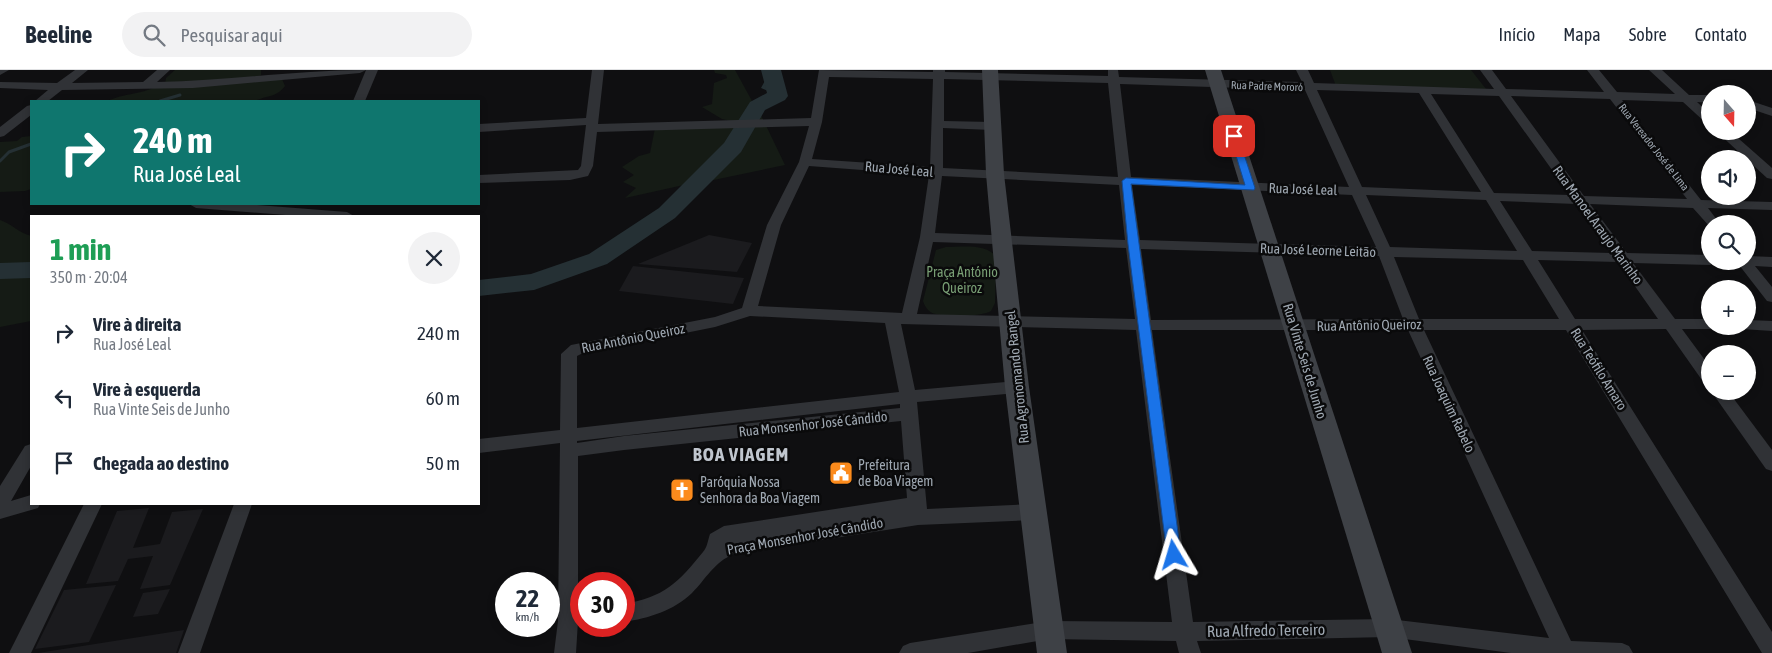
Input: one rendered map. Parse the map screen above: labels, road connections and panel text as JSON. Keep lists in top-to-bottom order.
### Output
{
  "streets": {
    "main road": ["Rua Vinte Seis de Junho", "Rua Agronomando Rangel"],
    "street": [
      "Rua Padre Mororó",
      "Rua Vereador José de Lima",
      "Rua José Leal",
      "Rua Manoel Araujo Marinho",
      "Rua José Leorne Leitão",
      "Rua Antônio Queiroz",
      "Rua Teófilo Amaro",
      "Rua Joaquim Rabelo",
      "Rua Monsenhor José Cândido",
      "Praça Monsenhor José Cândido",
      "Rua Alfredo Terceiro"
    ]
  },
  "crossings": [
    ["Rua Padre Mororó", "Rua Vereador José de Lima"],
    ["Rua Padre Mororó", "Rua Manoel Araujo Marinho"],
    ["Rua Padre Mororó", "Rua Vinte Seis de Junho"],
    ["Rua Padre Mororó", "Rua Teófilo Amaro"],
    ["Rua Padre Mororó", "Rua Agronomando Rangel"],
    ["Rua Padre Mororó", "Rua Joaquim Rabelo"],
    ["Rua Vereador José de Lima", "Rua José Leal"],
    ["Rua José Leal", "Rua Manoel Araujo Marinho"],
    ["Rua José Leal", "Rua Vinte Seis de Junho"],
    ["Rua José Leal", "Rua Teófilo Amaro"],
    ["Rua José Leal", "Rua Agronomando Rangel"],
    ["Rua José Leal", "Rua Joaquim Rabelo"],
    ["Rua Manoel Araujo Marinho", "Rua José Leorne Leitão"],
    ["Rua Manoel Araujo Marinho", "Rua Antônio Queiroz"],
    ["Rua José Leorne Leitão", "Rua Vinte Seis de Junho"],
    ["Rua José Leorne Leitão", "Rua Teófilo Amaro"],
    ["Rua José Leorne Leitão", "Rua Agronomando Rangel"],
    ["Rua José Leorne Leitão", "Rua Joaquim Rabelo"],
    ["Rua Antônio Queiroz", "Rua Vinte Seis de Junho"],
    ["Rua Antônio Queiroz", "Rua Teófilo Amaro"],
    ["Rua Antônio Queiroz", "Rua Agronomando Rangel"],
    ["Rua Antônio Queiroz", "Rua Joaquim Rabelo"],
    ["Rua Antônio Queiroz", "Rua Monsenhor José Cândido"],
    ["Rua Vinte Seis de Junho", "Rua Alfredo Terceiro"],
    ["Rua Agronomando Rangel", "Rua Monsenhor José Cândido"],
    ["Rua Agronomando Rangel", "Praça Monsenhor José Cândido"],
    ["Rua Agronomando Rangel", "Rua Alfredo Terceiro"],
    ["Rua Joaquim Rabelo", "Rua Alfredo Terceiro"]
  ],
  "districts": ["BOA VIAGEM"],
  "parks": ["Praça António Queiroz"],
  "places": {
    "public building": ["Prefeitura de Boa Viagem"],
    "church": ["Paróquia Nossa Senhora da Boa Viagem"]
  },
  "north": "bottom",
  "page": {
    "header": "Beeline",
    "search": "Pesquisar aqui",
    "nav": [
      "Início",
      "Mapa",
      "Sobre",
      "Contato"
    ],
    "map_buttons": ["+", "−"],
    "turn": ["240 m", "Rua José Leal"],
    "heading": ["1 min", "350 m · 20:04"],
    "list": [
      {
        "name": "Vire à direita",
        "note": "Rua José Leal",
        "value": "240 m"
      },
      {
        "name": "Vire à esquerda",
        "note": "Rua Vinte Seis de Junho",
        "value": "60 m"
      },
      {
        "name": "Chegada ao destino",
        "value": "50 m"
      }
    ],
    "speed": "22 km/h",
    "limit": "30"
  }
}
